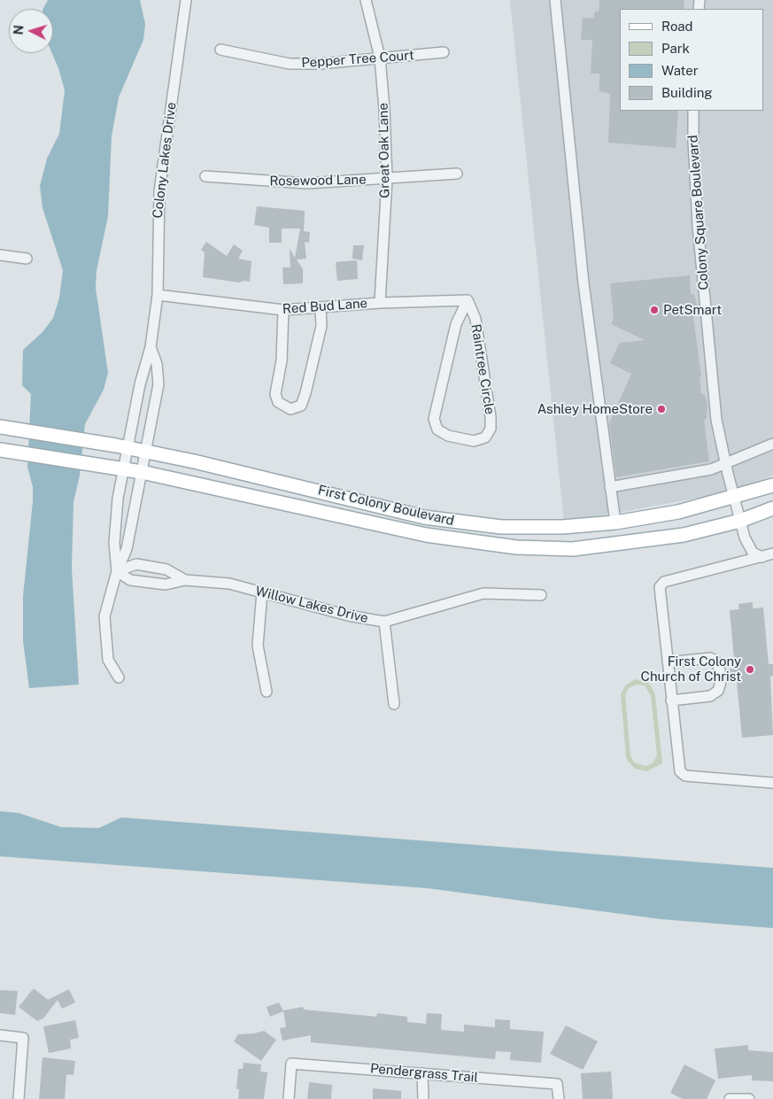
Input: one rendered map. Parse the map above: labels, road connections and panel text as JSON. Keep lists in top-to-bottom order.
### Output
{
  "streets": {
    "main road": ["First Colony Boulevard"],
    "street": [
      "Pepper Tree Court",
      "Great Oak Lane",
      "Colony Lakes Drive",
      "Rosewood Lane",
      "Colony Square Boulevard",
      "Red Bud Lane",
      "Raintree Circle",
      "Willow Lakes Drive",
      "Pendergrass Trail"
    ]
  },
  "crossings": [
    ["Pepper Tree Court", "Great Oak Lane"],
    ["Great Oak Lane", "Rosewood Lane"],
    ["Great Oak Lane", "Red Bud Lane"],
    ["Colony Lakes Drive", "Red Bud Lane"],
    ["Colony Lakes Drive", "First Colony Boulevard"],
    ["Colony Lakes Drive", "Willow Lakes Drive"],
    ["Colony Square Boulevard", "First Colony Boulevard"],
    ["Red Bud Lane", "Raintree Circle"]
  ],
  "places": ["PetSmart", "Ashley HomeStore", "First Colony Church of Christ"],
  "legend": [
    "Road",
    "Park",
    "Water",
    "Building"
  ],
  "north": "left"
}
